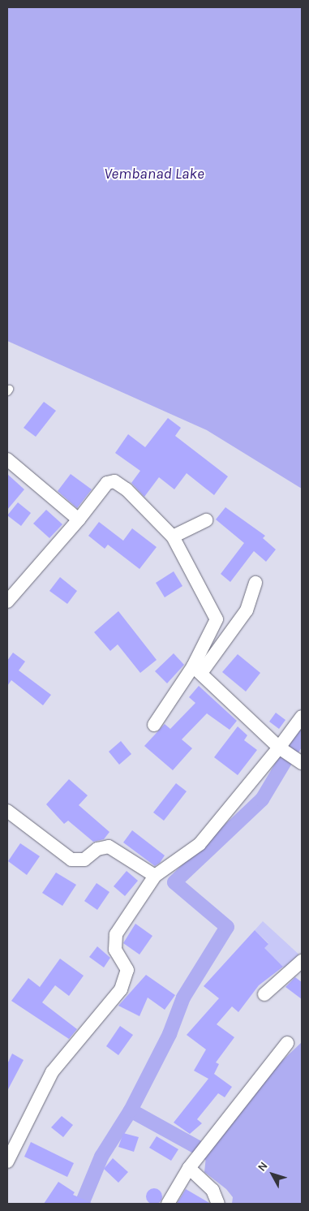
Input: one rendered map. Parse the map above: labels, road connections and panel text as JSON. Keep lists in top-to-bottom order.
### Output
{
  "water": ["Vembanad Lake"],
  "north": "top left"
}
